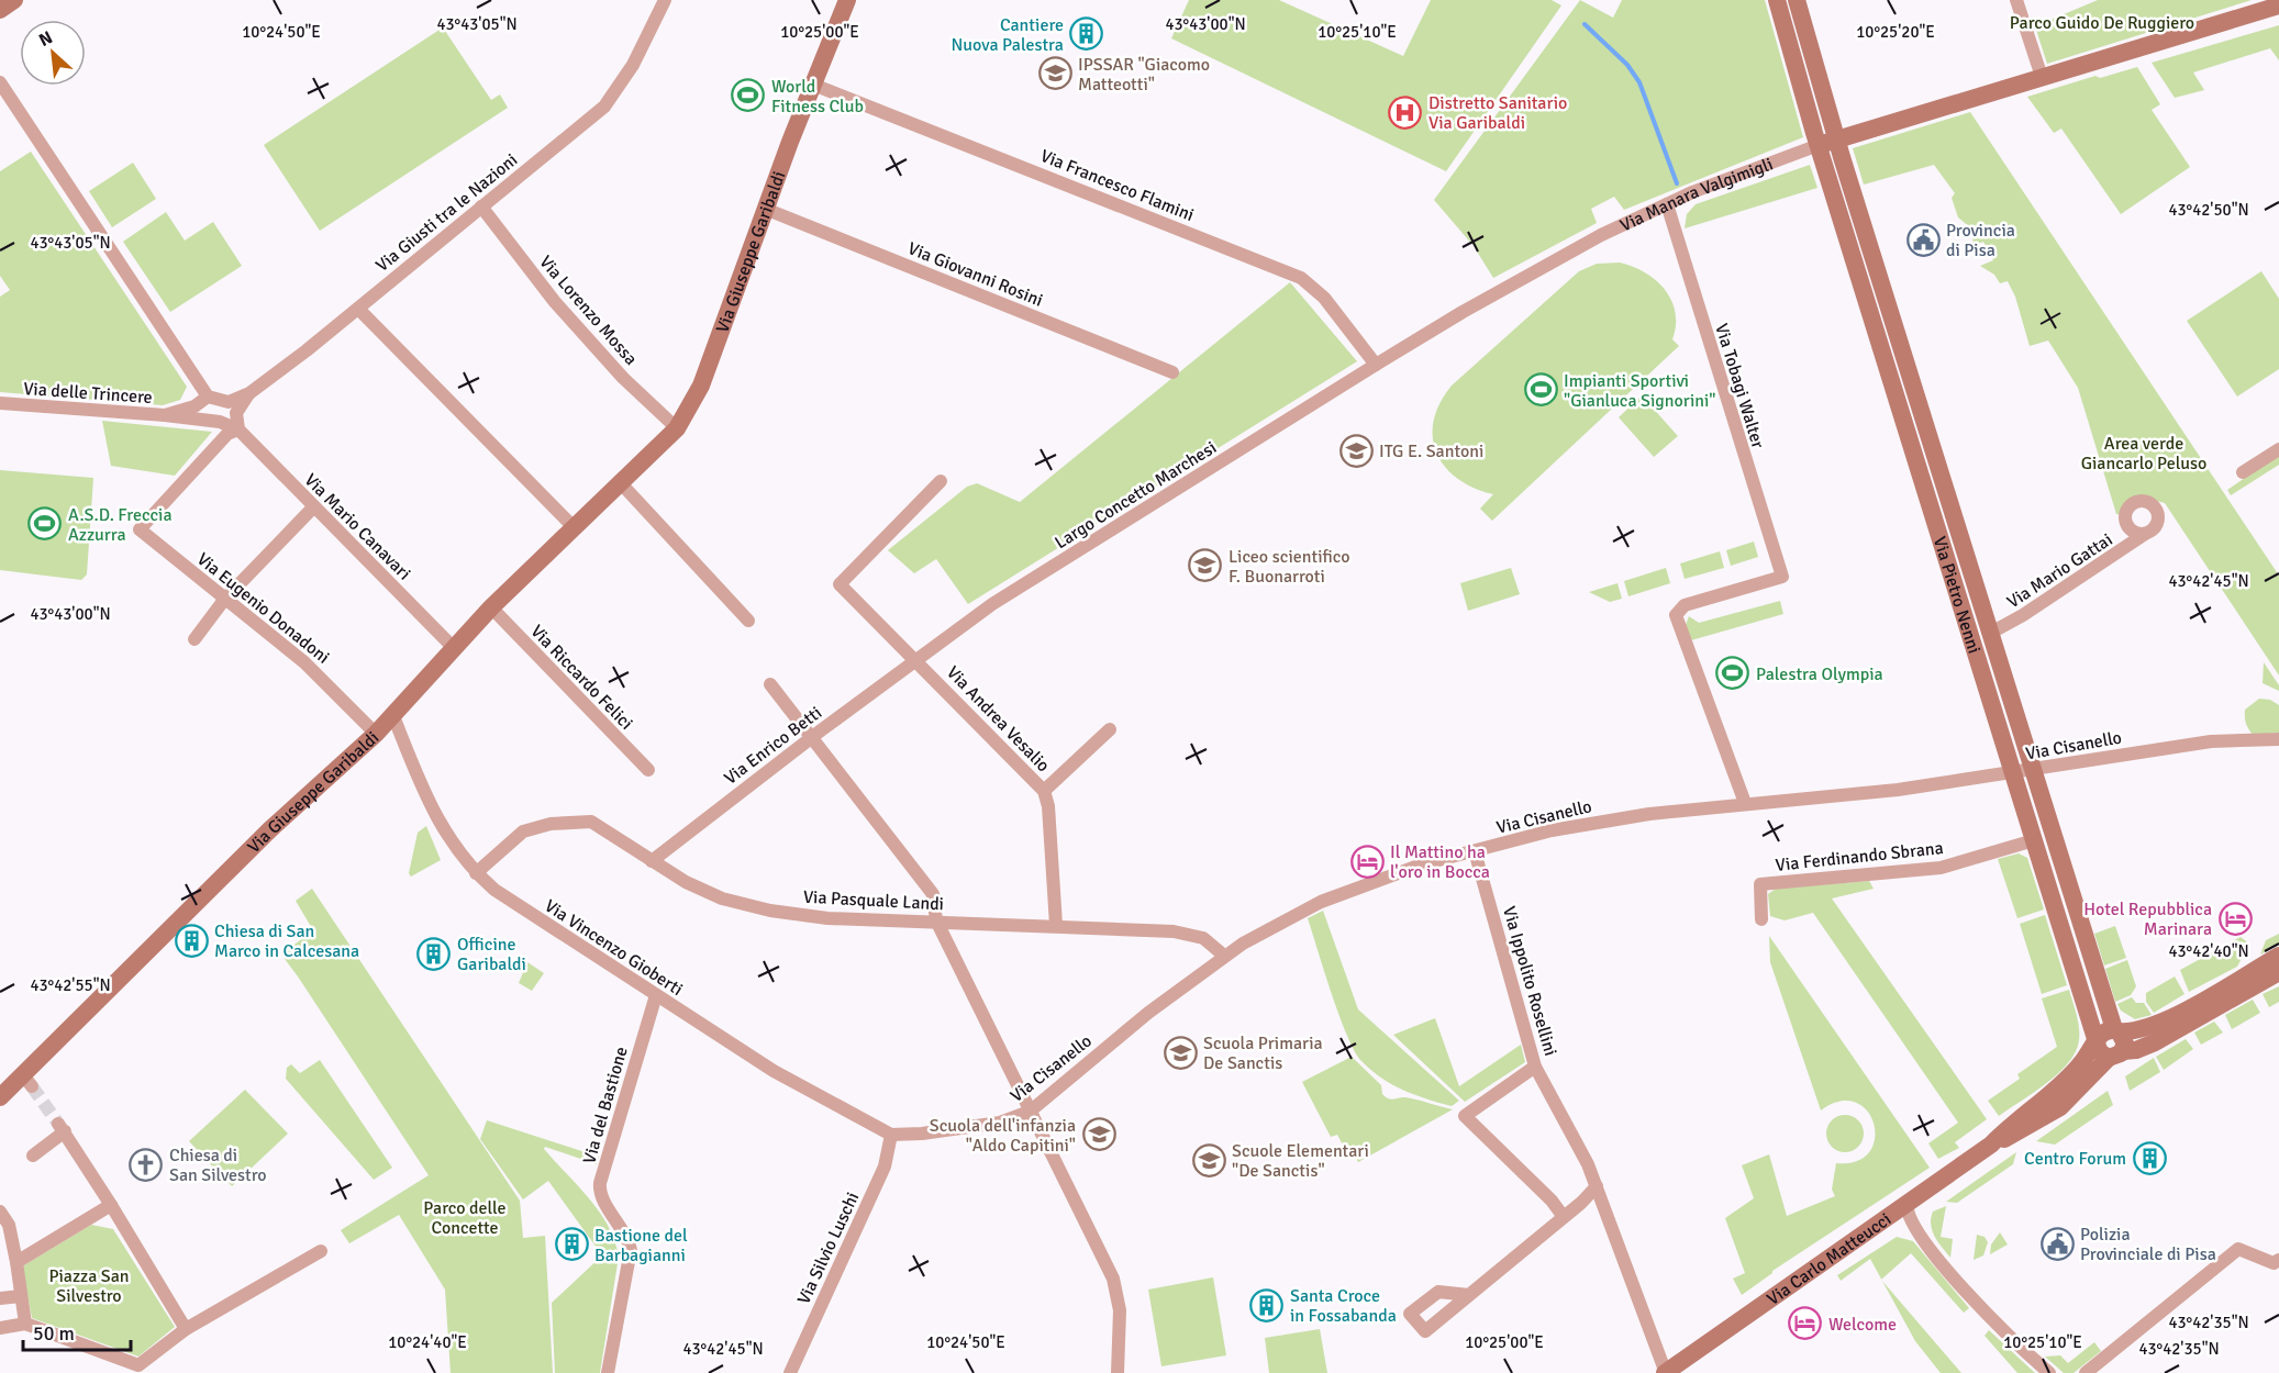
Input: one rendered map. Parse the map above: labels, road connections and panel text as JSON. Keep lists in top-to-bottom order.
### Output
{
  "streets": {
    "main road": [
      "Via Manara Valgimigli",
      "Via Giuseppe Garibaldi",
      "Via Pietro Nenni",
      "Via Carlo Matteucci"
    ],
    "street": [
      "Via Francesco Flamini",
      "Via Giusti tra le Nazioni",
      "Via Giovanni Rosini",
      "Via Lorenzo Mossa",
      "Via Tobagi Walter",
      "Via delle Trincere",
      "Largo Concetto Marchesi",
      "Via Mario Canavari",
      "Via Mario Gattai",
      "Via Eugenio Donadoni",
      "Via Riccardo Felici",
      "Via Andrea Vesalio",
      "Via Enrico Betti",
      "Via Cisanello",
      "Via Ferdinando Sbrana",
      "Via Pasquale Landi",
      "Via Vincenzo Gioberti",
      "Via Ippolito Rosellini",
      "Via del Bastione",
      "Via Silvio Luschi"
    ]
  },
  "crossings": [
    ["Via Francesco Flamini", "Via Manara Valgimigli"],
    ["Via Francesco Flamini", "Via Giuseppe Garibaldi"],
    ["Via Francesco Flamini", "Largo Concetto Marchesi"],
    ["Via Manara Valgimigli", "Via Tobagi Walter"],
    ["Via Manara Valgimigli", "Largo Concetto Marchesi"],
    ["Via Manara Valgimigli", "Via Pietro Nenni"],
    ["Via Giusti tra le Nazioni", "Via Lorenzo Mossa"],
    ["Via Giusti tra le Nazioni", "Via delle Trincere"],
    ["Via Giuseppe Garibaldi", "Via Giovanni Rosini"],
    ["Via Giuseppe Garibaldi", "Via Lorenzo Mossa"],
    ["Via Giuseppe Garibaldi", "Via Mario Canavari"],
    ["Via Giuseppe Garibaldi", "Via Eugenio Donadoni"],
    ["Via Giuseppe Garibaldi", "Via Riccardo Felici"],
    ["Via Giuseppe Garibaldi", "Via Vincenzo Gioberti"],
    ["Via Tobagi Walter", "Via Cisanello"],
    ["Via delle Trincere", "Via Mario Canavari"],
    ["Largo Concetto Marchesi", "Via Andrea Vesalio"],
    ["Largo Concetto Marchesi", "Via Enrico Betti"],
    ["Via Mario Canavari", "Via Eugenio Donadoni"],
    ["Via Mario Gattai", "Via Pietro Nenni"],
    ["Via Pietro Nenni", "Via Cisanello"],
    ["Via Pietro Nenni", "Via Ferdinando Sbrana"],
    ["Via Pietro Nenni", "Via Carlo Matteucci"],
    ["Via Andrea Vesalio", "Via Enrico Betti"],
    ["Via Andrea Vesalio", "Via Pasquale Landi"],
    ["Via Enrico Betti", "Via Pasquale Landi"],
    ["Via Cisanello", "Via Pasquale Landi"],
    ["Via Cisanello", "Via Vincenzo Gioberti"],
    ["Via Cisanello", "Via Ippolito Rosellini"],
    ["Via Cisanello", "Via Silvio Luschi"],
    ["Via Pasquale Landi", "Via Vincenzo Gioberti"],
    ["Via Vincenzo Gioberti", "Via del Bastione"],
    ["Via Vincenzo Gioberti", "Via Silvio Luschi"],
    ["Via Ippolito Rosellini", "Via Carlo Matteucci"]
  ],
  "parks": [
    "Parco Guido De Ruggiero",
    "Area verde Giancarlo Peluso",
    "Parco delle Concette",
    "Piazza San Silvestro"
  ],
  "places": {
    "building": [
      "Cantiere Nuova Palestra",
      "Chiesa di San Marco in Calcesana",
      "Officine Garibaldi",
      "Centro Forum",
      "Bastione del Barbagianni",
      "Santa Croce in Fossabanda"
    ],
    "school or university": [
      "IPSSAR \"Giacomo Matteotti\"",
      "ITG E. Santoni",
      "Liceo scientifico F. Buonarroti",
      "Scuola Primaria De Sanctis",
      "Scuola dell'infanzia \"Aldo Capitini\"",
      "Scuole Elementari \"De Sanctis\""
    ],
    "sports": [
      "World Fitness Club",
      "Impianti Sportivi \"Gianluca Signorini\"",
      "A.S.D. Freccia Azzurra",
      "Palestra Olympia"
    ],
    "hospital": ["Distretto Sanitario Via Garibaldi"],
    "public building": ["Provincia di Pisa", "Polizia Provinciale di Pisa"],
    "hotel": ["Il Mattino ha l'oro in Bocca", "Hotel Repubblica Marinara", "Welcome"],
    "church": ["Chiesa di San Silvestro"]
  },
  "scale_bar": "50 m",
  "north": "top left",
  "coordinates": [
    "43°43'05\"N",
    "43°43'00\"N",
    "10°24'50\"E",
    "10°25'00\"E",
    "10°25'10\"E",
    "10°25'20\"E",
    "43°42'50\"N",
    "43°42'45\"N",
    "43°42'40\"N",
    "43°42'55\"N",
    "43°42'35\"N",
    "10°24'40\"E"
  ]
}
